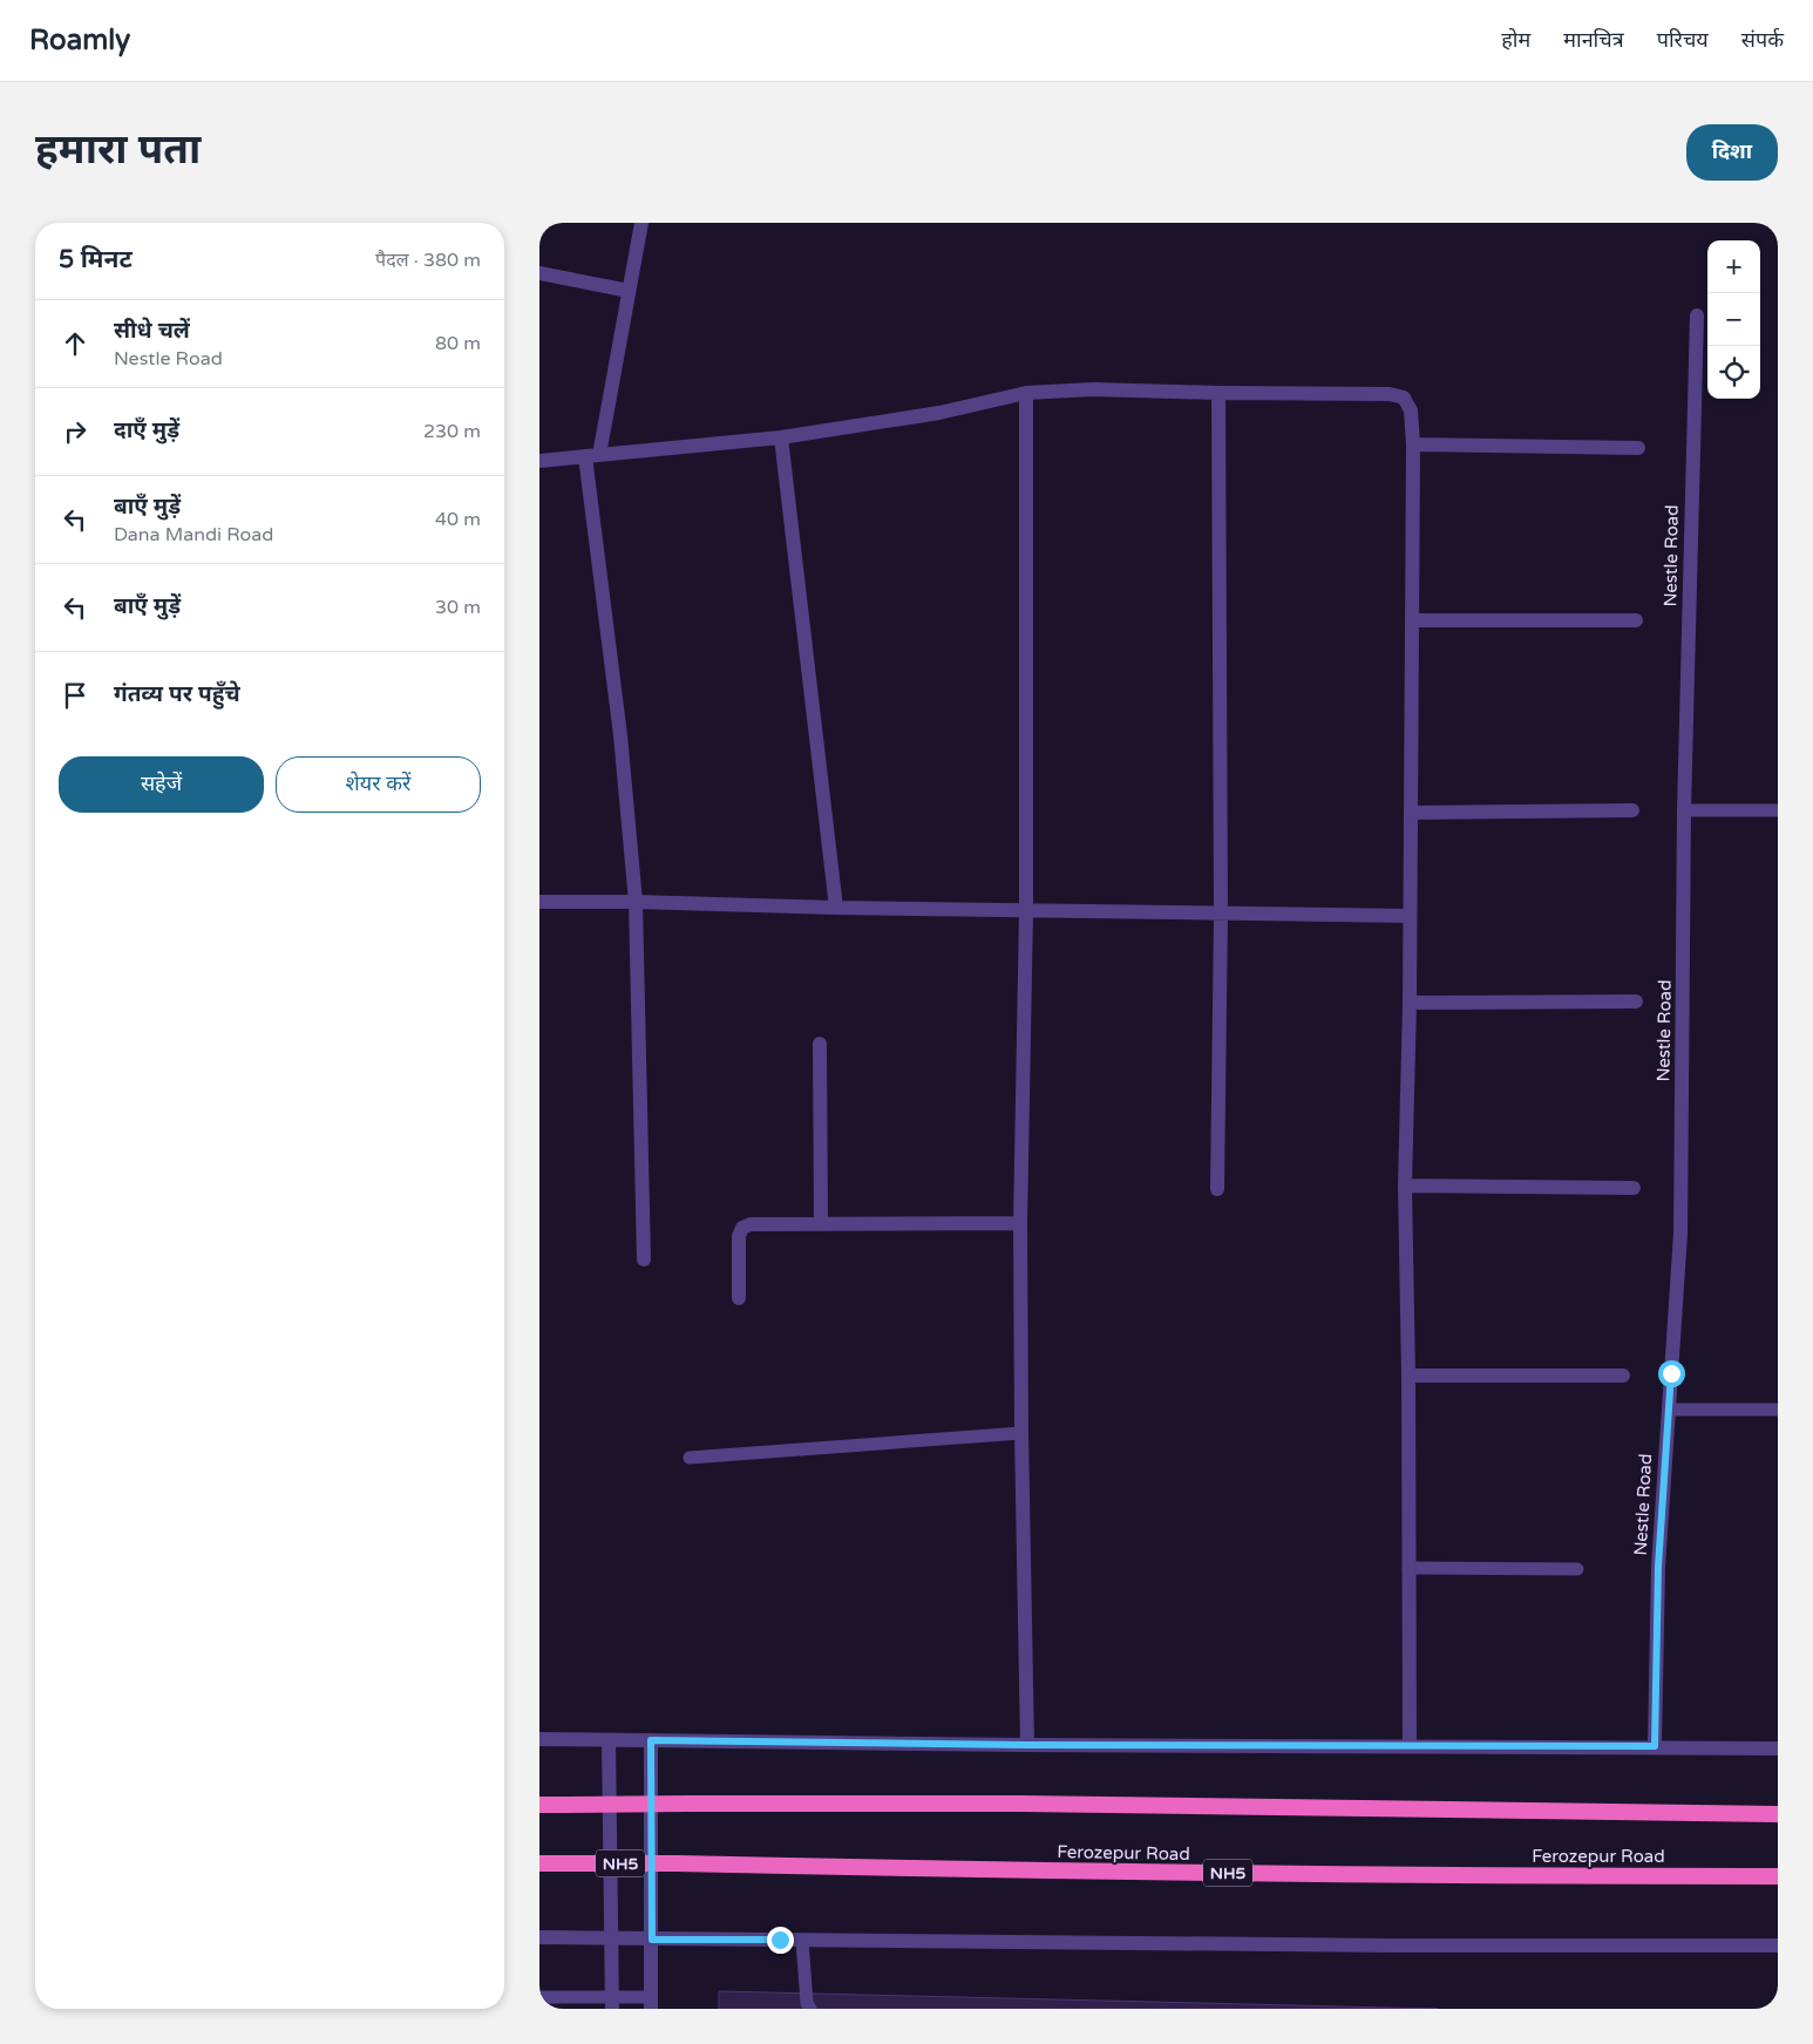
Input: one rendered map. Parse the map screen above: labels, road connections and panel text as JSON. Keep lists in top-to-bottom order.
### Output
{
  "streets": {
    "highway": ["Ferozepur Road", "NH5"],
    "street": ["Nestle Road"]
  },
  "page": {
    "header": "Roamly",
    "nav": [
      "होम",
      "मानचित्र",
      "परिचय",
      "संपर्क"
    ],
    "buttons": [
      "दिशा",
      ["सहेजें", "शेयर करें"]
    ],
    "title": "हमारा पता",
    "heading": ["5 मिनट", "पैदल · 380 m"],
    "map_buttons": ["+", "−"],
    "list": [
      ["सीधे चलें", "Nestle Road", "80 m"],
      ["दाएँ मुड़ें", "230 m"],
      ["बाएँ मुड़ें", "Dana Mandi Road", "40 m"],
      ["बाएँ मुड़ें", "30 m"],
      "गंतव्य पर पहुँचे"
    ]
  }
}
